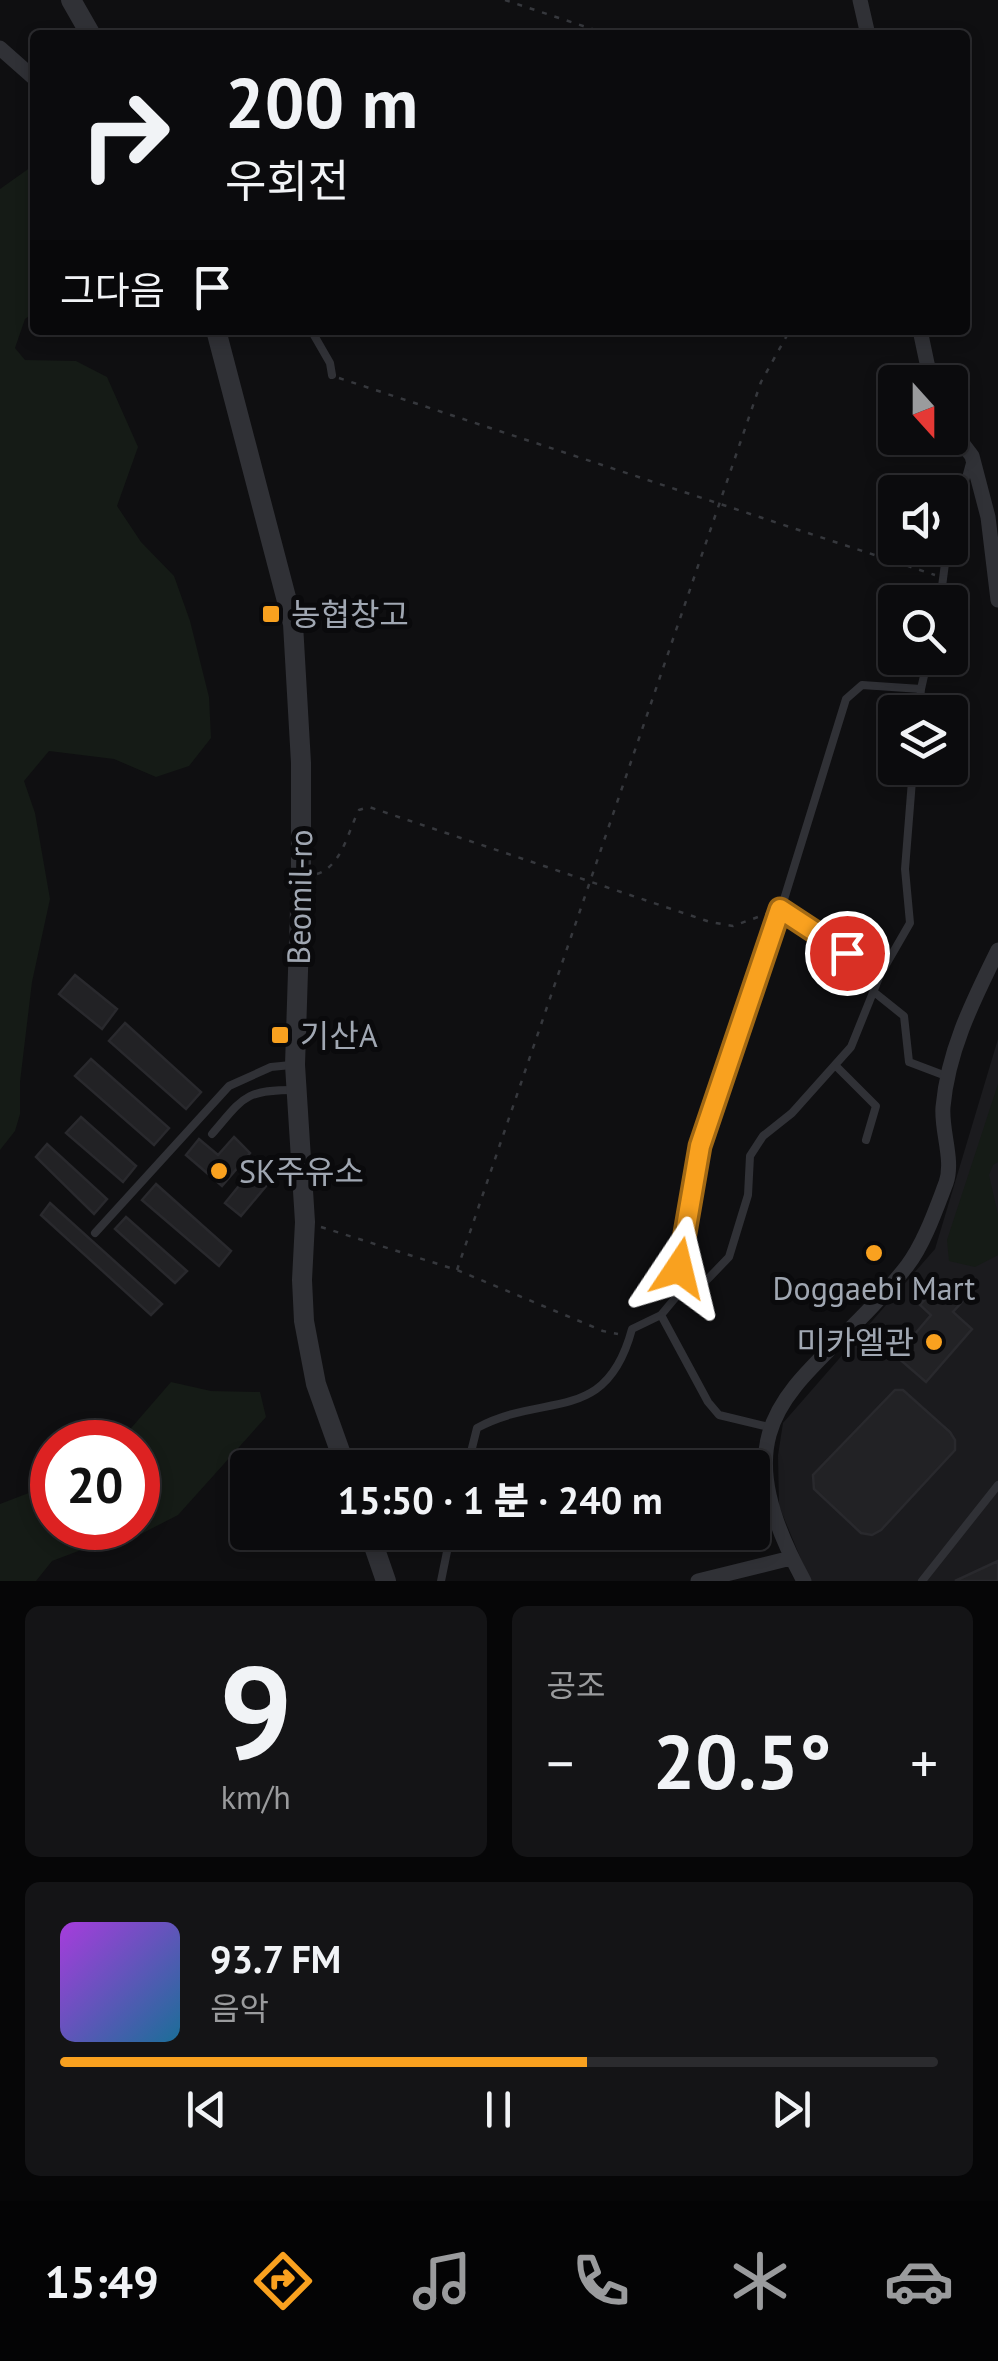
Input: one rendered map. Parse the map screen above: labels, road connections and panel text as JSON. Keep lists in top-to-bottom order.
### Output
{
  "streets": {
    "street": ["Beomil-ro"]
  },
  "places": {
    "transit": ["농협창고", "기산A"],
    "other": ["SK주유소", "Doggaebi Mart", "미카엘관"]
  },
  "north": "bottom",
  "page": {
    "turn": ["200 m", "우회전"],
    "then": "그다음",
    "limit": "20",
    "trip": "15:50 · 1 분 · 240 m",
    "tile": [
      ["9", "km/h"],
      "공조"
    ],
    "heat": ["−", "20.5°", "+"],
    "song": ["93.7 FM", "음악"],
    "tabs": "15:49"
  }
}
